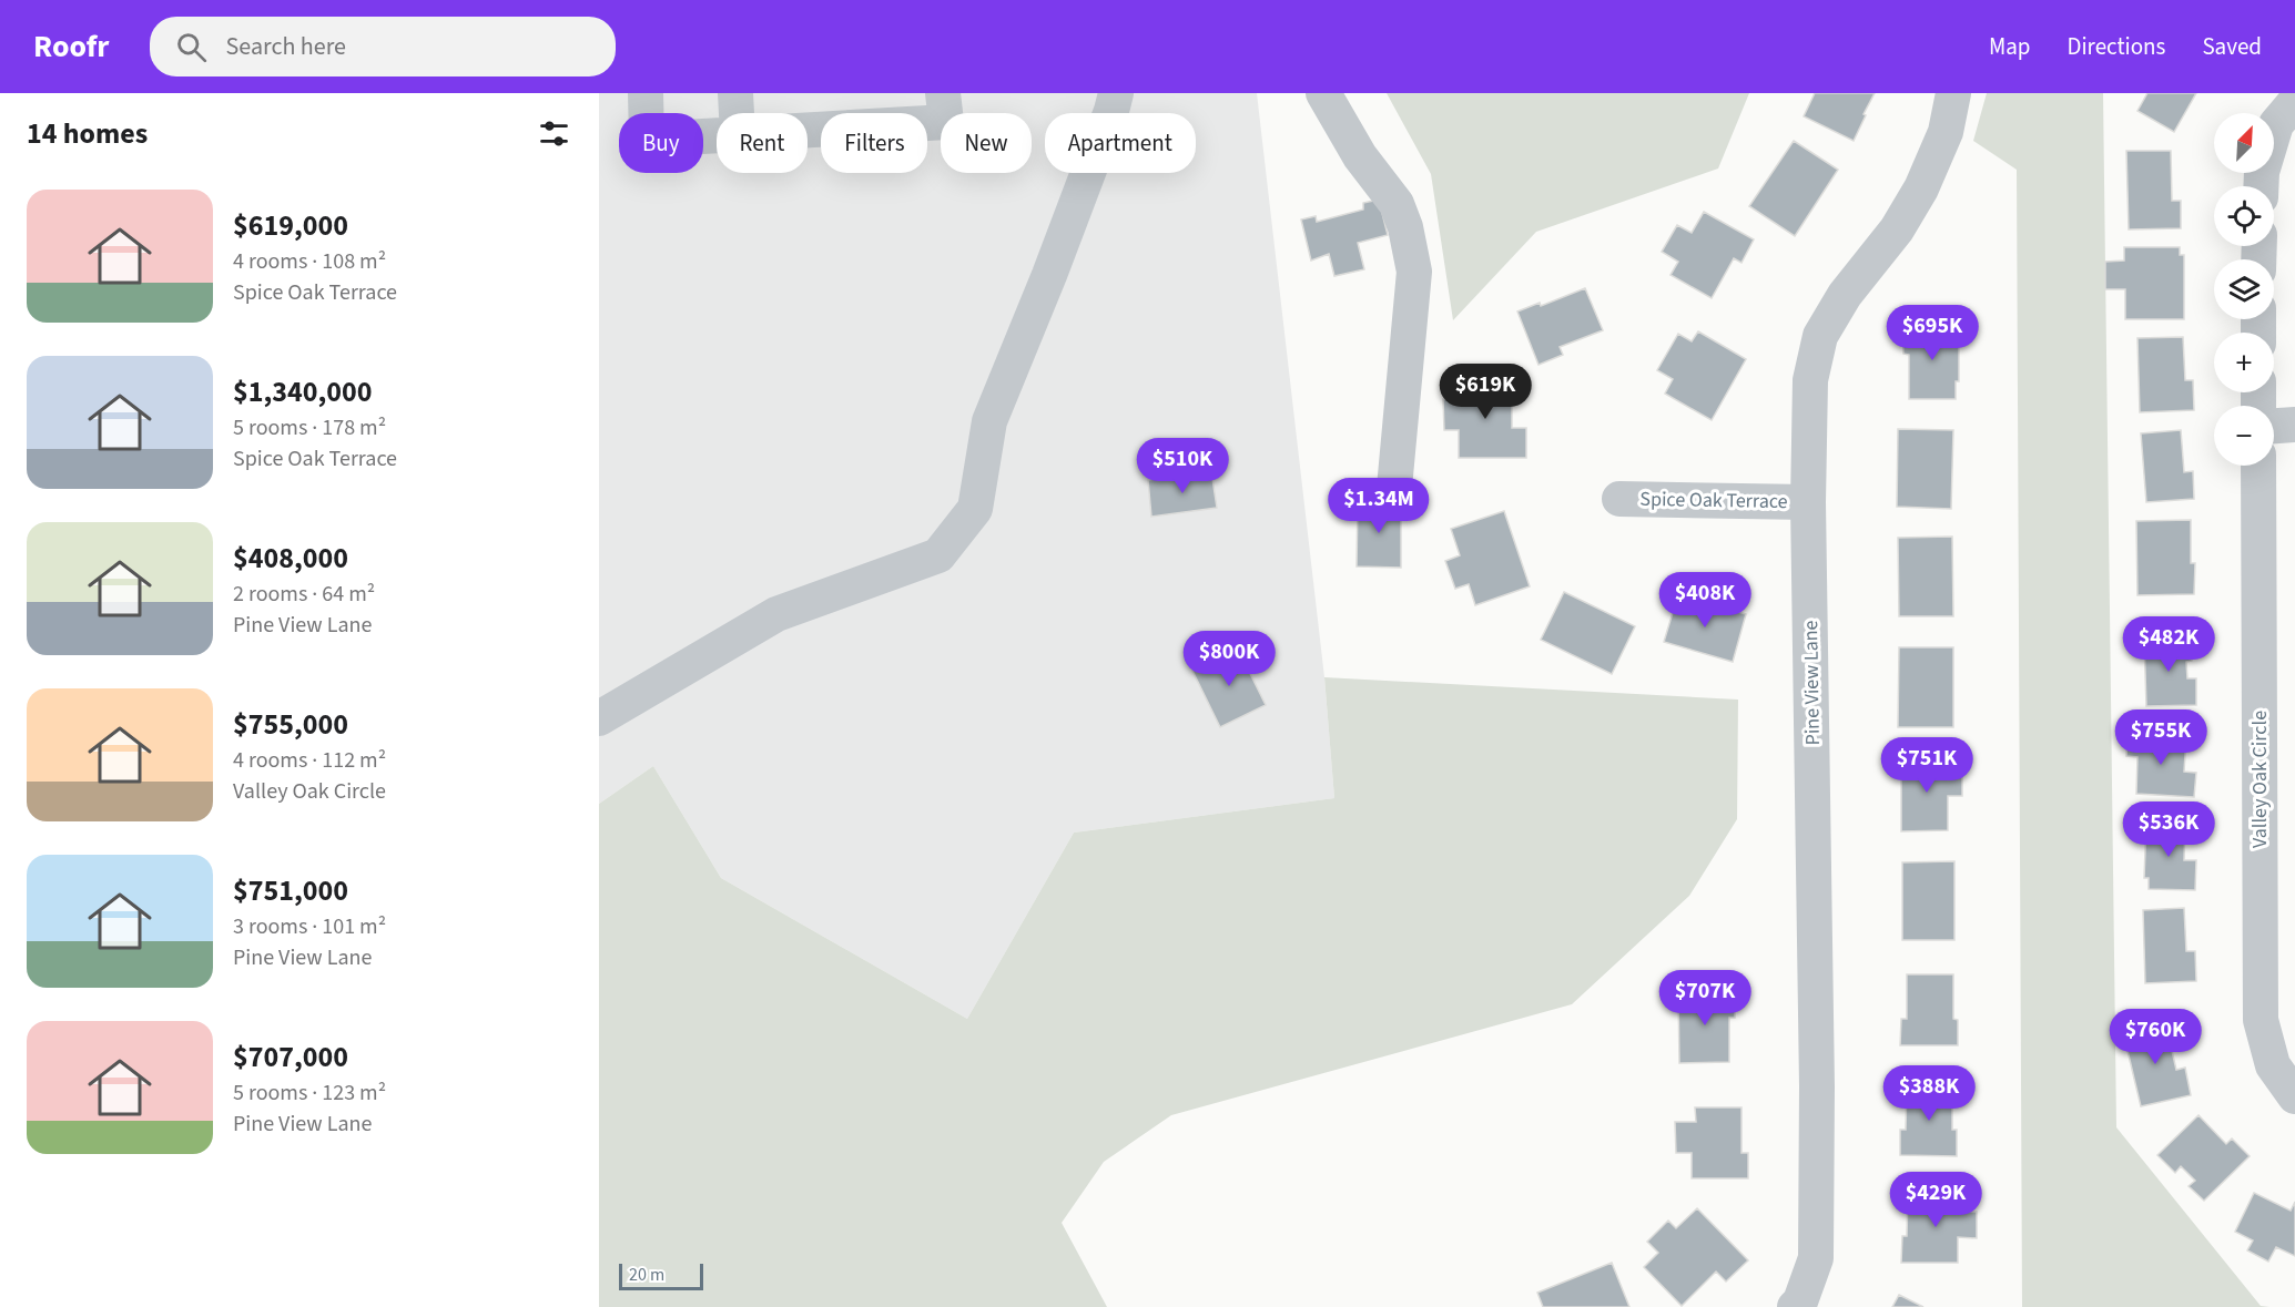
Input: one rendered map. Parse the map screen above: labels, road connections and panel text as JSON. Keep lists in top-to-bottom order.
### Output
{
  "streets": {
    "street": ["Spice Oak Terrace", "Pine View Lane", "Valley Oak Circle"]
  },
  "crossings": [
    ["Spice Oak Terrace", "Pine View Lane"]
  ],
  "scale_bar": "20 m",
  "north": "top right",
  "page": {
    "header": "Roofr",
    "search": "Search here",
    "nav": ["Map", "Directions", "Saved"],
    "heading": "14 homes",
    "map_buttons": ["+", "−"],
    "chip": [
      "Buy",
      "Rent",
      "Filters",
      "New",
      "Apartment"
    ],
    "list": [
      {
        "name": "$619,000",
        "note": "4 rooms · 108 m² · Spice Oak Terrace"
      },
      {
        "name": "$1,340,000",
        "note": "5 rooms · 178 m² · Spice Oak Terrace"
      },
      {
        "name": "$408,000",
        "note": "2 rooms · 64 m² · Pine View Lane"
      },
      {
        "name": "$755,000",
        "note": "4 rooms · 112 m² · Valley Oak Circle"
      },
      {
        "name": "$751,000",
        "note": "3 rooms · 101 m² · Pine View Lane"
      },
      {
        "name": "$707,000",
        "note": "5 rooms · 123 m² · Pine View Lane"
      }
    ],
    "price": [
      "$695K",
      "$619K",
      "$510K",
      "$1.34M",
      "$408K",
      "$482K",
      "$800K",
      "$755K",
      "$751K",
      "$536K",
      "$707K",
      "$760K",
      "$388K",
      "$429K"
    ],
    "scale": "20 m"
  }
}
